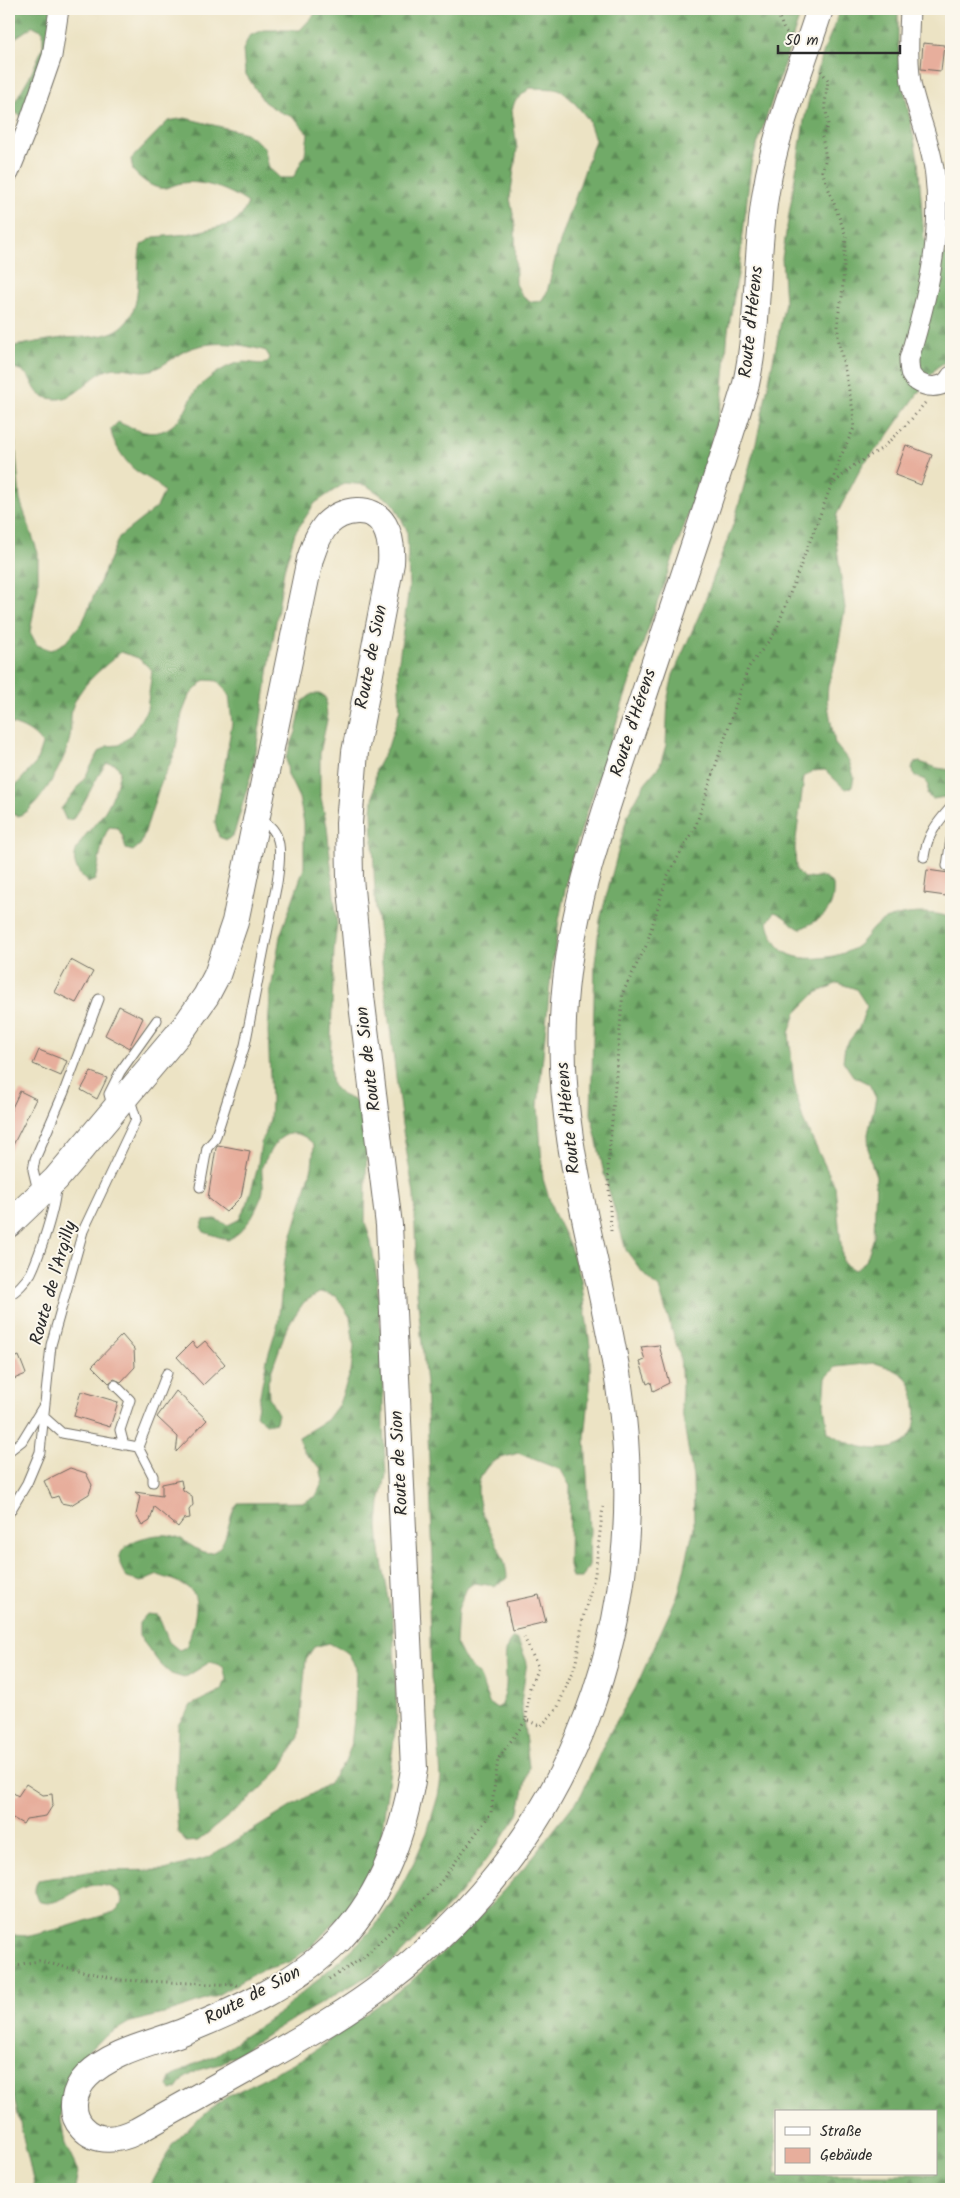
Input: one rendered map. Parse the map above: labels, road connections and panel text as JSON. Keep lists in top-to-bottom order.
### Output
{
  "streets": {
    "main road": ["Route d'Hérens", "Route de Sion"],
    "lane": ["Route de l'Argilly"]
  },
  "crossings": [
    ["Route d'Hérens", "Route de Sion"],
    ["Route de Sion", "Route de l'Argilly"]
  ],
  "legend": ["Straße", "Gebäude"],
  "scale_bar": "50 m"
}
